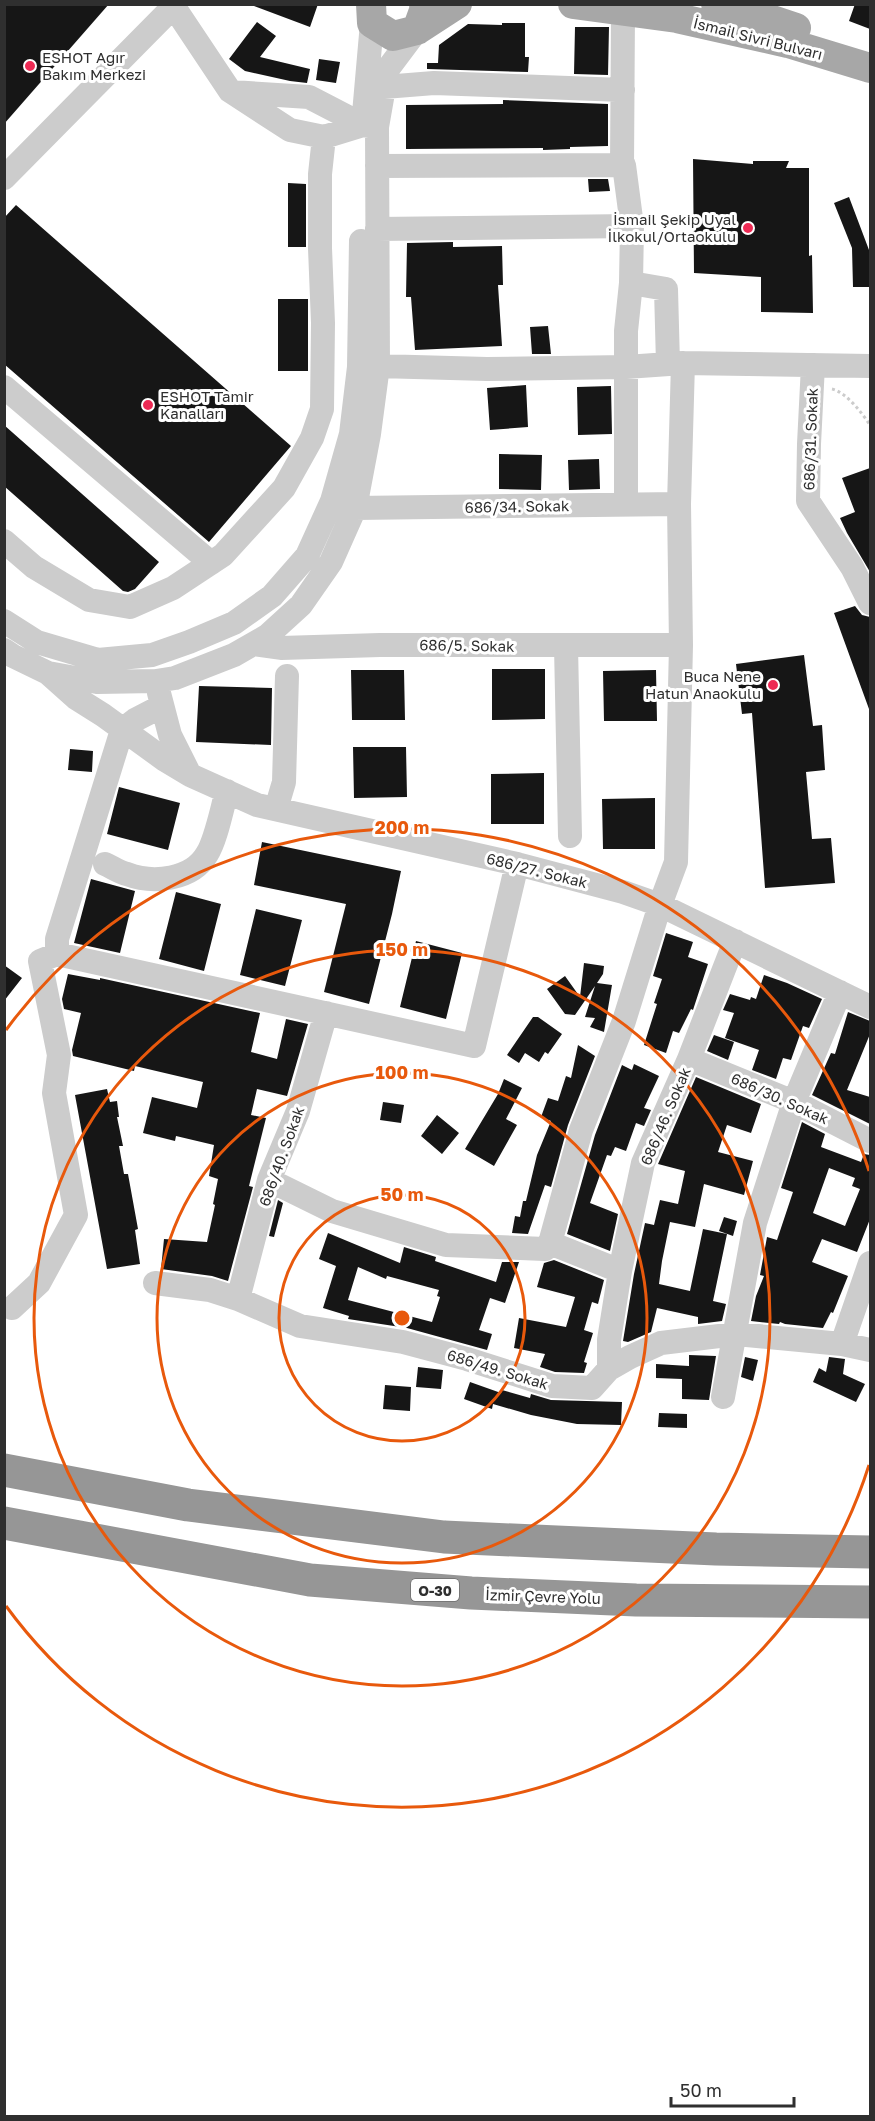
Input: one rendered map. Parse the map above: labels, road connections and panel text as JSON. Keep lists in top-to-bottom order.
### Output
{
  "streets": {
    "highway": ["O-30", "İzmir Çevre Yolu"],
    "main road": ["İsmail Sivri Bulvarı"],
    "street": [
      "686/31. Sokak",
      "686/34. Sokak",
      "686/5. Sokak",
      "686/27. Sokak",
      "686/30. Sokak",
      "686/46. Sokak",
      "686/40. Sokak",
      "686/49. Sokak"
    ]
  },
  "crossings": [
    ["686/27. Sokak", "686/46. Sokak"],
    ["686/30. Sokak", "686/46. Sokak"],
    ["686/46. Sokak", "686/49. Sokak"],
    ["686/40. Sokak", "686/49. Sokak"]
  ],
  "places": [
    "ESHOT Ağır Bakım Merkezi",
    "İsmail Şekip Uyal İlkokul/Ortaokulu",
    "ESHOT Tamir Kanalları",
    "Buca Nene Hatun Anaokulu"
  ],
  "scale_bar": "50 m",
  "rings": [
    "200 m",
    "150 m",
    "100 m",
    "50 m"
  ]
}
